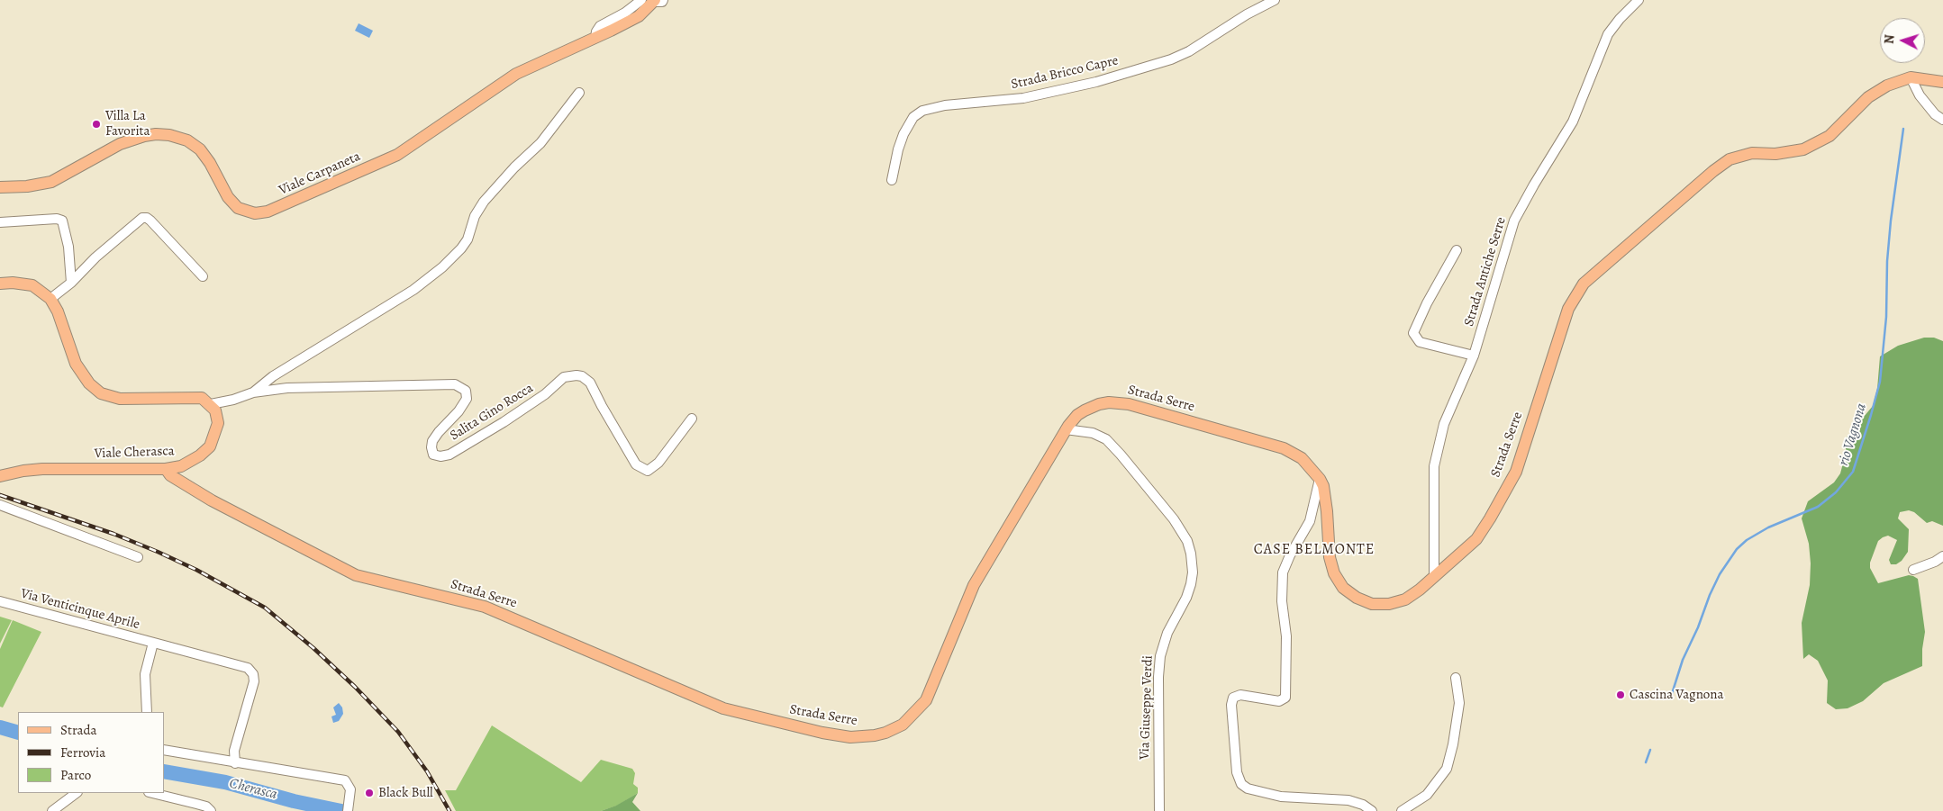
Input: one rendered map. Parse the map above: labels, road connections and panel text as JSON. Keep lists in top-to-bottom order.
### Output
{
  "streets": {
    "main road": ["Viale Carpaneta", "Strada Serre", "Viale Cherasca"],
    "street": [
      "Strada Bricco Capre",
      "Strada Antiche Serre",
      "Salita Gino Rocca",
      "Via Venticinque Aprile",
      "Via Giuseppe Verdi"
    ]
  },
  "crossings": [
    ["Strada Antiche Serre", "Strada Serre"],
    ["Strada Serre", "Viale Cherasca"],
    ["Strada Serre", "Via Giuseppe Verdi"],
    ["Salita Gino Rocca", "Viale Cherasca"]
  ],
  "districts": ["CASE BELMONTE"],
  "water": ["rio Vagnona", "Cherasca"],
  "places": ["Villa La Favorita", "Cascina Vagnona", "Black Bull"],
  "legend": ["Strada", "Ferrovia", "Parco"],
  "north": "left"
}
